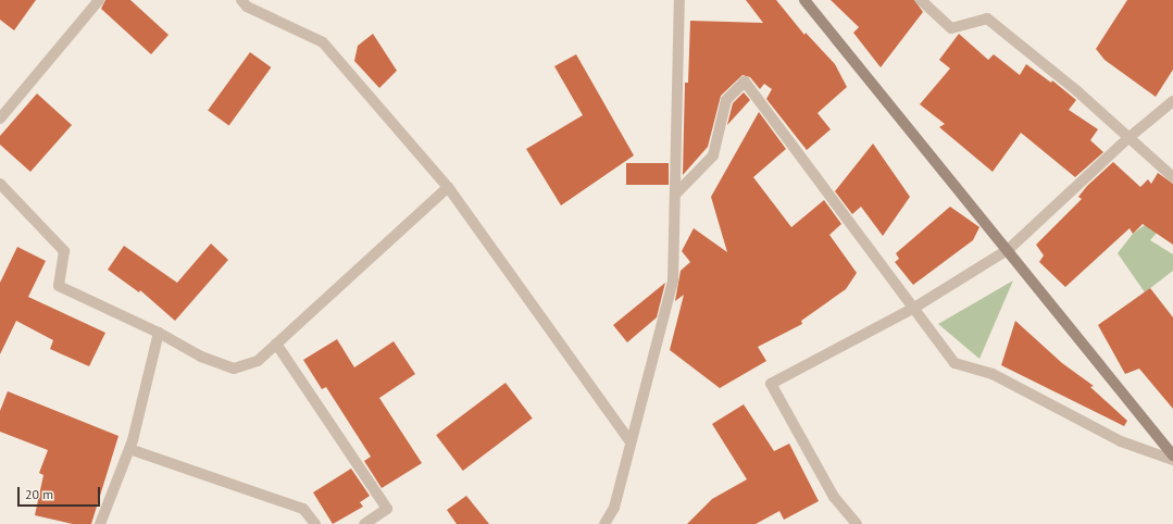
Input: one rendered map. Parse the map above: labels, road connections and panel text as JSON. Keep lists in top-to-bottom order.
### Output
{
  "scale_bar": "20 m"
}
